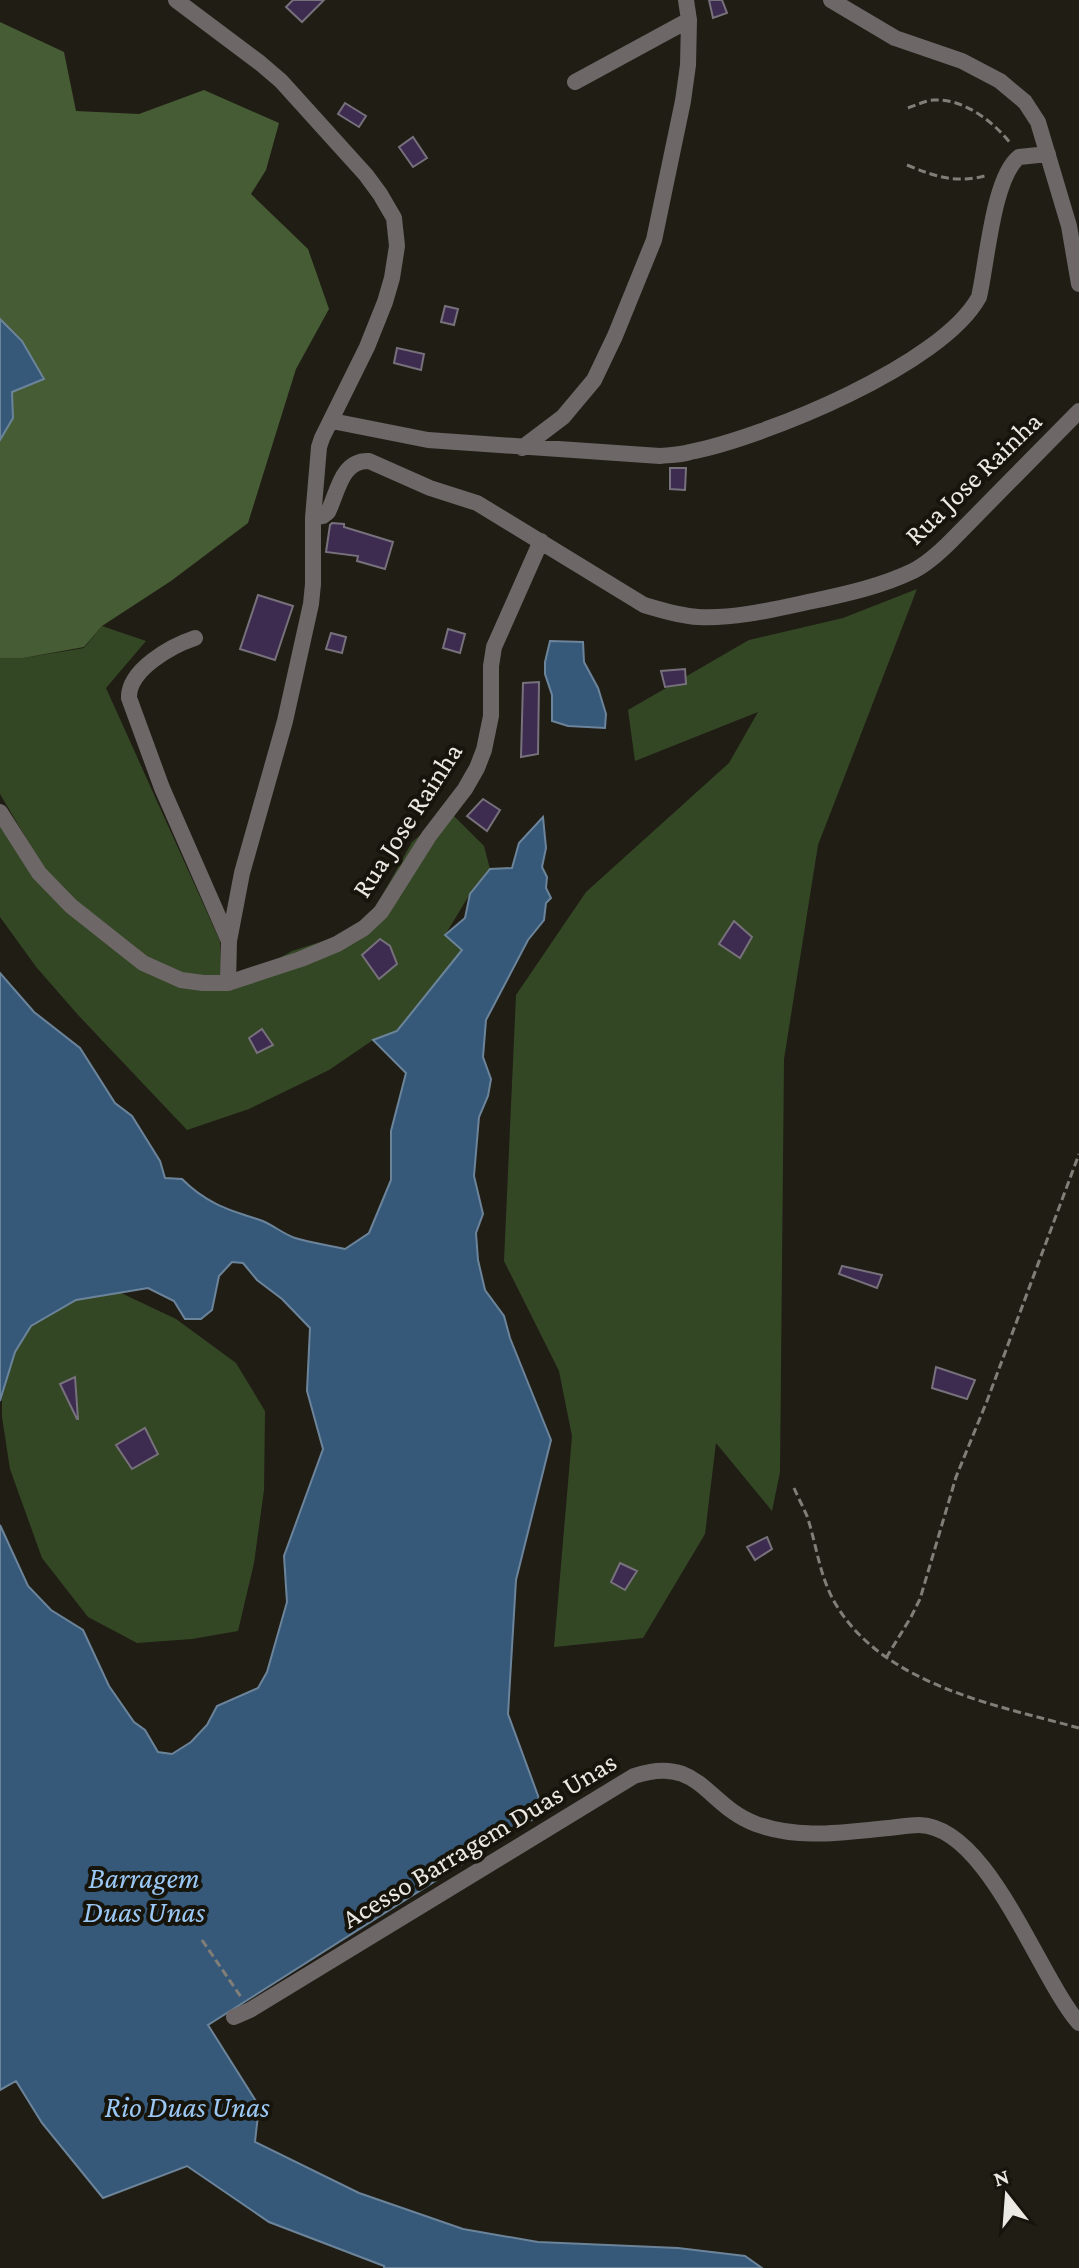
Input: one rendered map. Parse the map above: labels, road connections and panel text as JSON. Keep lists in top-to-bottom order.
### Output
{
  "streets": {
    "street": ["Rua Jose Rainha", "Acesso Barragem Duas Unas"]
  },
  "water": ["Barragem Duas Unas", "Rio Duas Unas"],
  "north": "top"
}
